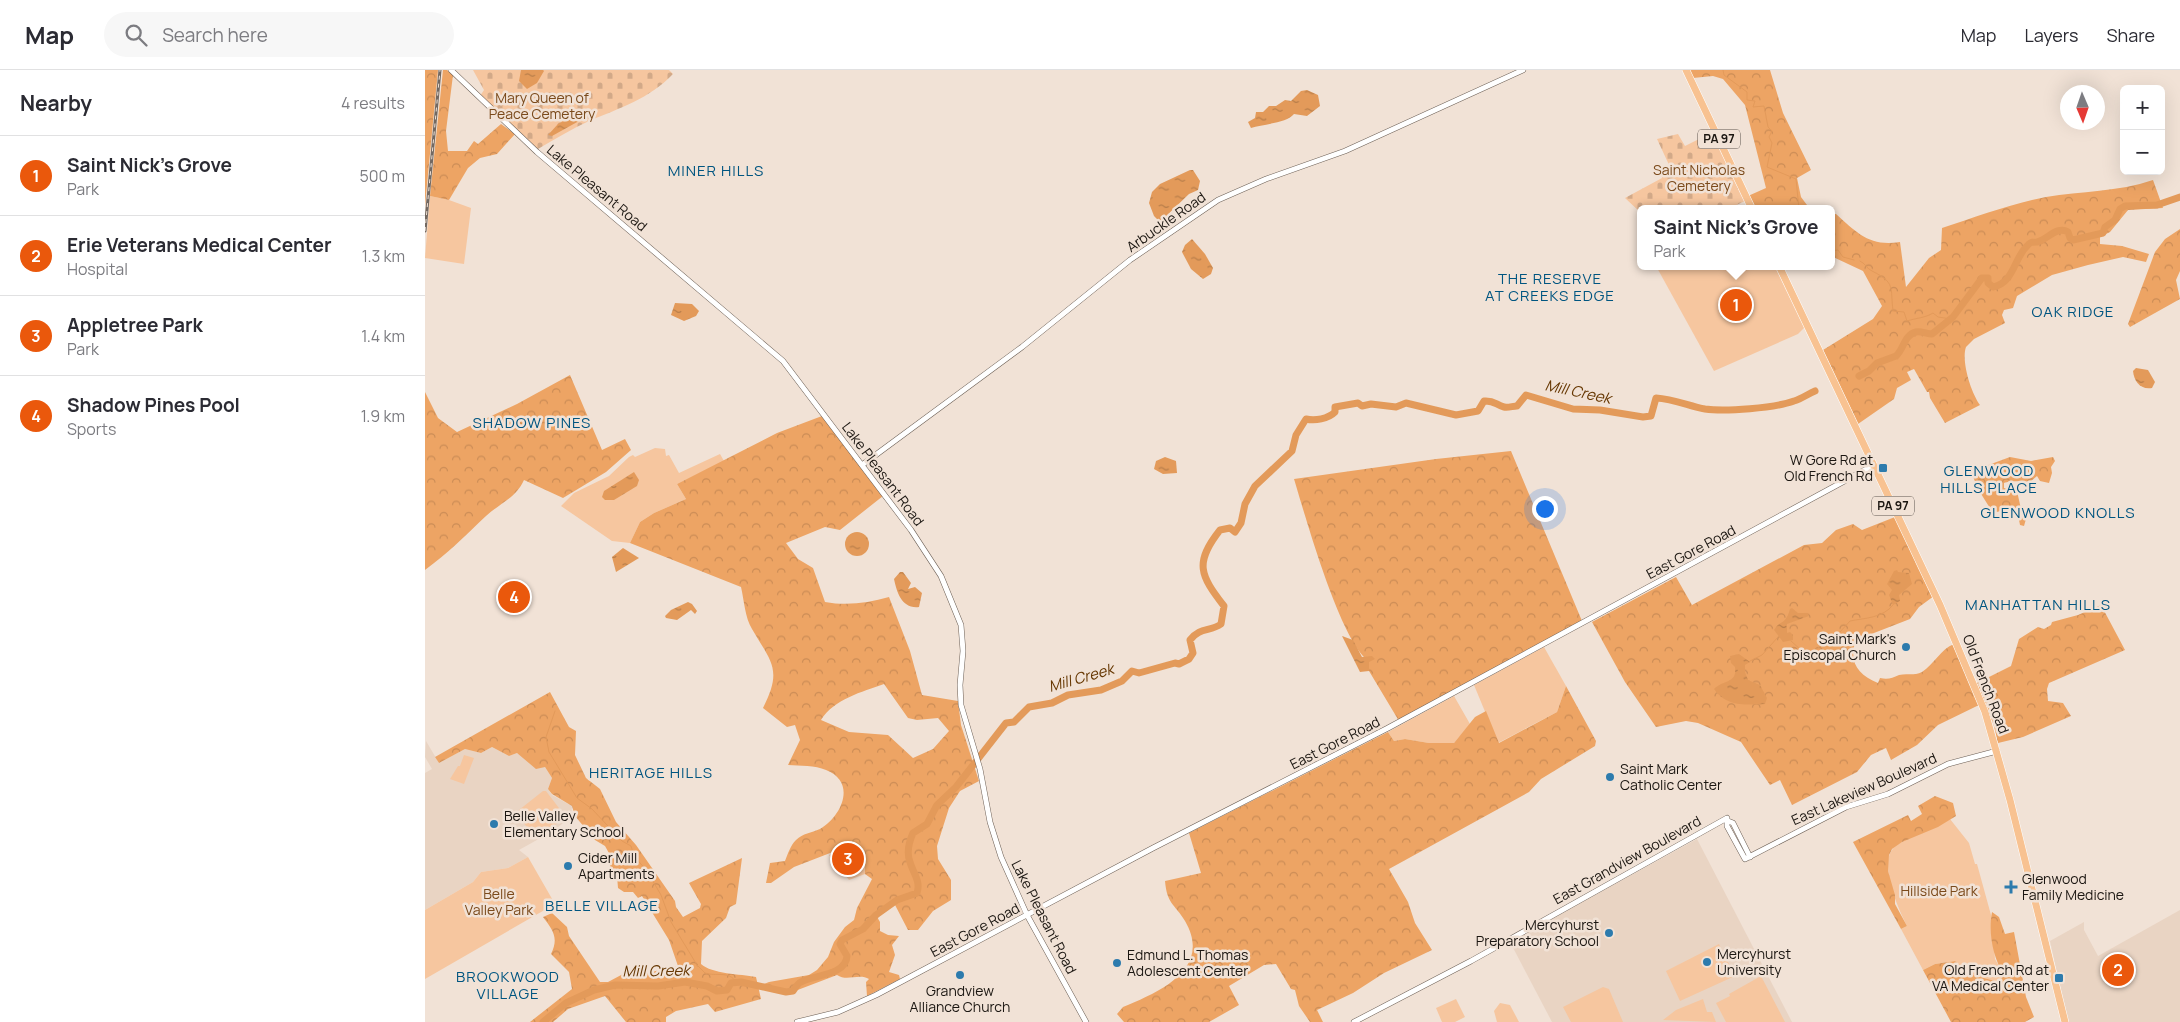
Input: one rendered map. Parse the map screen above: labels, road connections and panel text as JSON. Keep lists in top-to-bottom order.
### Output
{
  "streets": {
    "main road": ["PA 97", "Old French Road"],
    "street": [
      "Lake Pleasant Road",
      "Arbuckle Road",
      "East Gore Road",
      "East Lakeview Boulevard",
      "East Grandview Boulevard"
    ]
  },
  "crossings": [
    ["Lake Pleasant Road", "Arbuckle Road"],
    ["Lake Pleasant Road", "East Gore Road"],
    ["East Gore Road", "Old French Road"],
    ["Old French Road", "East Lakeview Boulevard"],
    ["East Lakeview Boulevard", "East Grandview Boulevard"]
  ],
  "districts": [
    "MINER HILLS",
    "THE RESERVE AT CREEKS EDGE",
    "OAK RIDGE",
    "SHADOW PINES",
    "GLENWOOD HILLS PLACE",
    "GLENWOOD KNOLLS",
    "MANHATTAN HILLS",
    "HERITAGE HILLS",
    "BELLE VILLAGE",
    "BROOKWOOD VILLAGE"
  ],
  "water": ["Mill Creek"],
  "parks": [
    "Mary Queen of Peace Cemetery",
    "Saint Nicholas Cemetery",
    "Hillside Park",
    "Belle Valley Park"
  ],
  "places": {
    "transit": ["W Gore Rd at Old French Rd", "Old French Rd at VA Medical Center"],
    "other": [
      "Saint Mark's Episcopal Church",
      "Saint Mark Catholic Center",
      "Belle Valley Elementary School",
      "Cider Mill Apartments",
      "Mercyhurst Preparatory School",
      "Mercyhurst University",
      "Edmund L. Thomas Adolescent Center",
      "Grandview Alliance Church"
    ],
    "health": ["Glenwood Family Medicine"]
  },
  "north": "bottom",
  "page": {
    "header": "Map",
    "search": "Search here",
    "nav": ["Map", "Layers", "Share"],
    "heading": ["Nearby", "4 results"],
    "map_buttons": ["+", "−"],
    "list": [
      {
        "mark": "1",
        "name": "Saint Nick's Grove",
        "note": "Park",
        "value": "500 m"
      },
      {
        "mark": "2",
        "name": "Erie Veterans Medical Center",
        "note": "Hospital",
        "value": "1.3 km"
      },
      {
        "mark": "3",
        "name": "Appletree Park",
        "note": "Park",
        "value": "1.4 km"
      },
      {
        "mark": "4",
        "name": "Shadow Pines Pool",
        "note": "Sports",
        "value": "1.9 km"
      }
    ],
    "popup": ["Saint Nick's Grove", "Park"],
    "pins": [
      "1",
      "4",
      "3",
      "2"
    ]
  }
}
